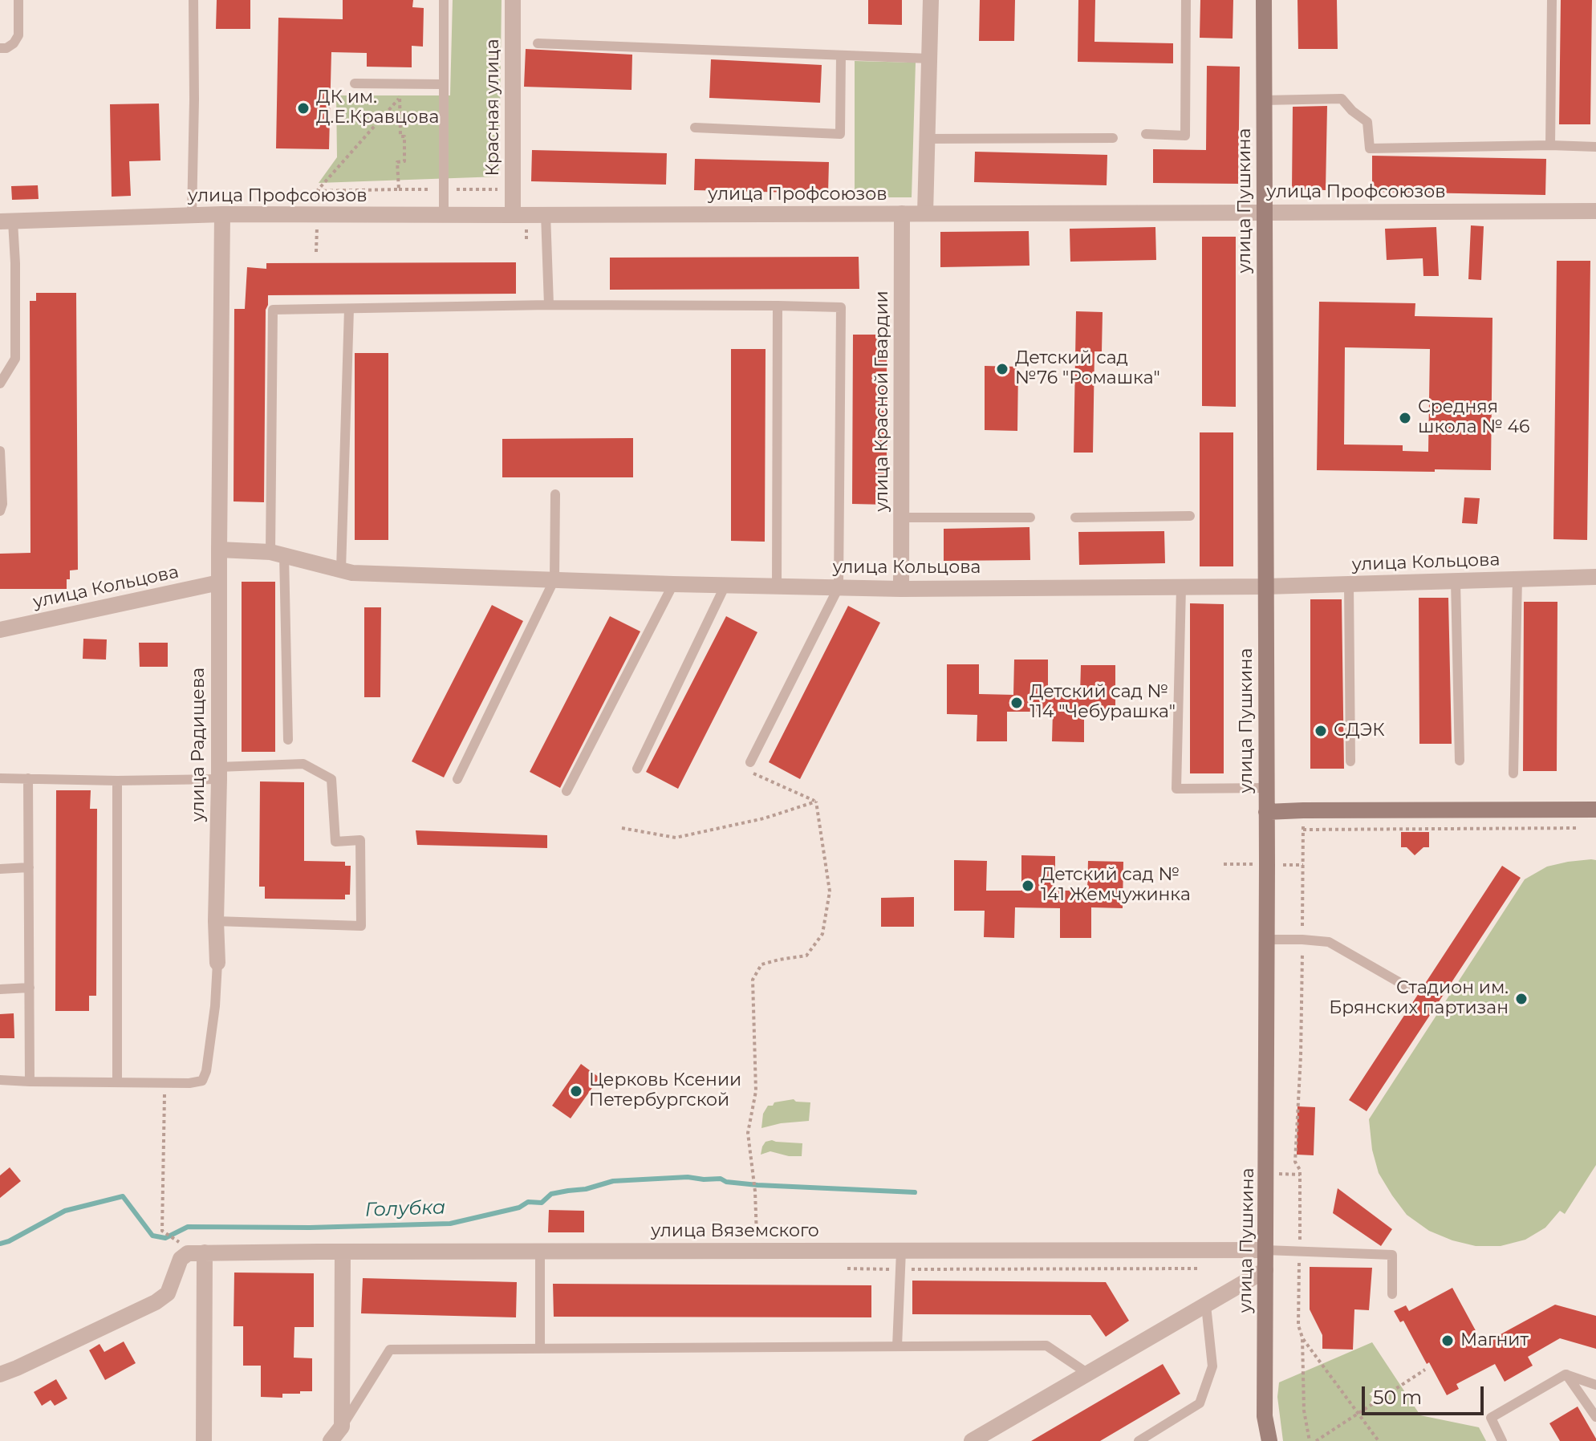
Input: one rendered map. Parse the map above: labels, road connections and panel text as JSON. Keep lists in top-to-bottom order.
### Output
{
  "streets": {
    "main road": ["улица Пушкина"],
    "street": [
      "Красная улица",
      "улица Профсоюзов",
      "улица Красной Гвардии",
      "улица Кольцова",
      "улица Радищева",
      "улица Вяземского"
    ]
  },
  "crossings": [
    ["Красная улица", "улица Профсоюзов"],
    ["улица Профсоюзов", "улица Пушкина"],
    ["улица Профсоюзов", "улица Красной Гвардии"],
    ["улица Профсоюзов", "улица Радищева"],
    ["улица Пушкина", "улица Кольцова"],
    ["улица Пушкина", "улица Вяземского"],
    ["улица Красной Гвардии", "улица Кольцова"],
    ["улица Кольцова", "улица Радищева"]
  ],
  "water": ["Голубка"],
  "places": [
    "ДК им. Д.Е.Кравцова",
    "Детский сад №76 \"Ромашка\"",
    "Средняя школа № 46",
    "Детский сад № 114 \"Чебурашка\"",
    "СДЭК",
    "Детский сад № 141 Жемчужинка",
    "Стадион им. Брянских партизан",
    "Церковь Ксении Петербургской",
    "Магнит"
  ],
  "scale_bar": "50 m"
}
